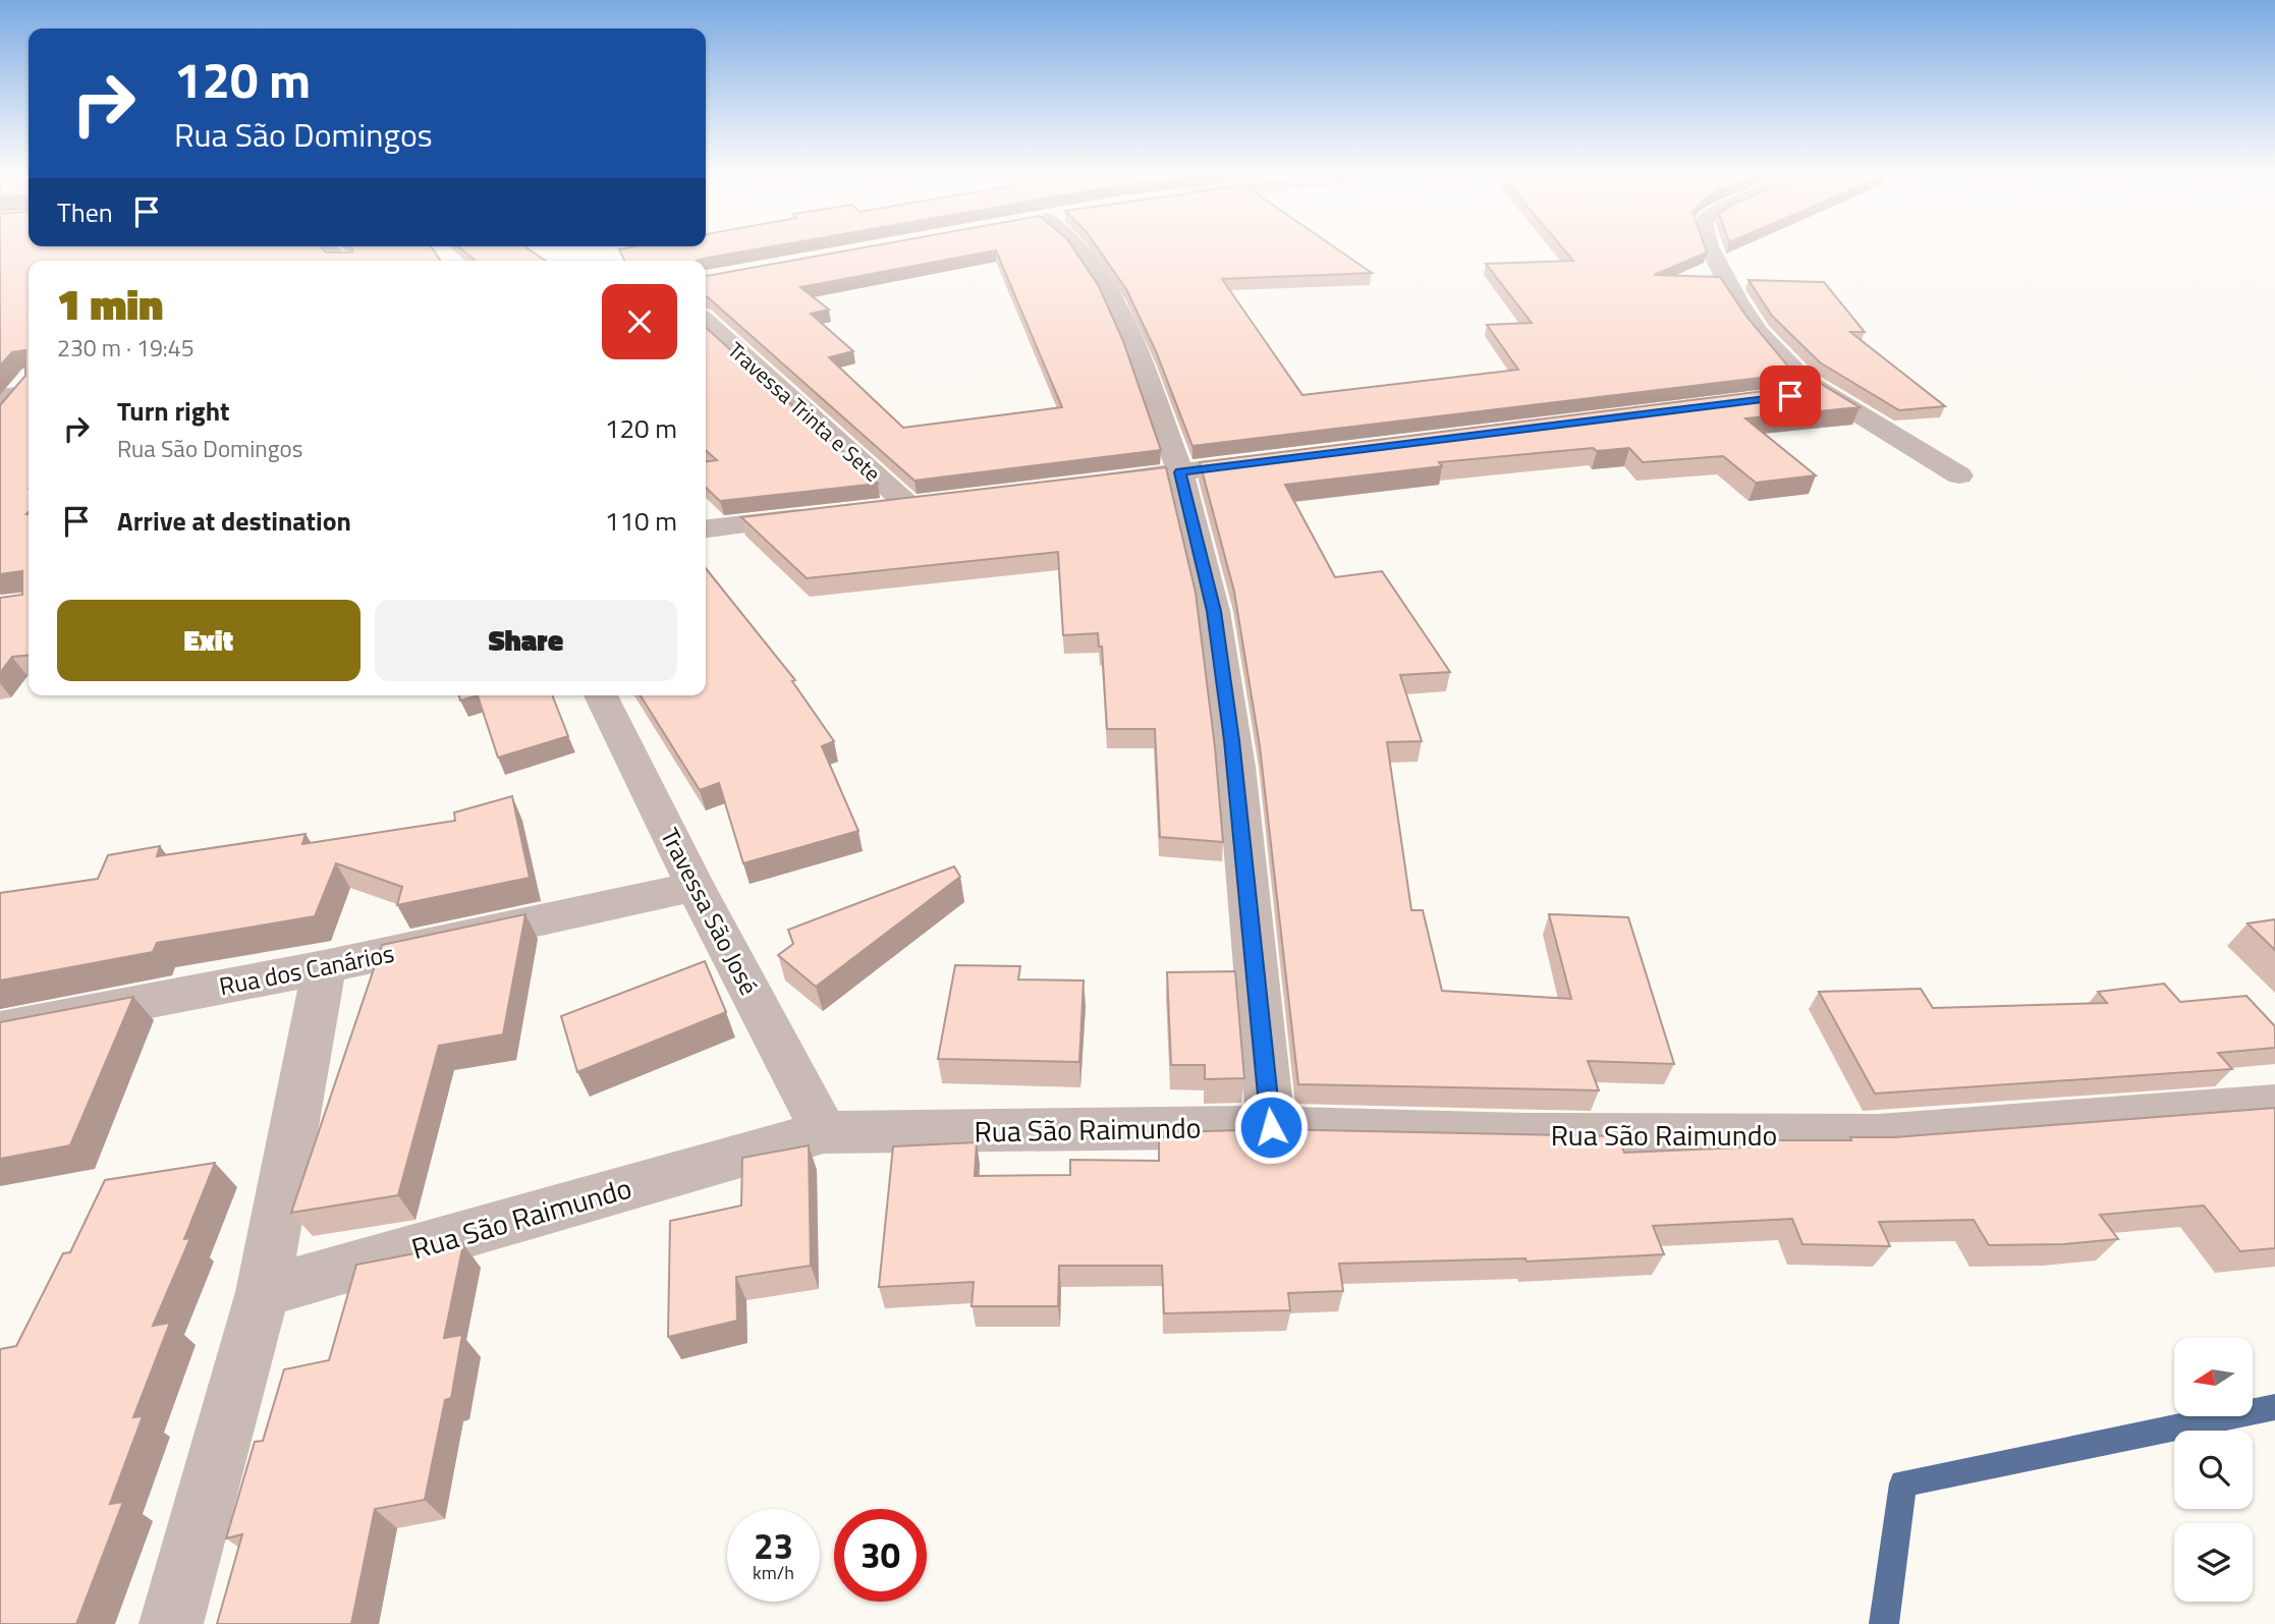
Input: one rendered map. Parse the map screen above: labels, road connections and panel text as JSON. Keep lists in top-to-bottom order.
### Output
{
  "streets": {
    "street": [
      "Travessa Trinta e Sete",
      "Travessa São José",
      "Rua dos Canários",
      "Rua São Raimundo"
    ]
  },
  "crossings": [
    ["Travessa São José", "Rua dos Canários"],
    ["Travessa São José", "Rua São Raimundo"]
  ],
  "north": "left",
  "page": {
    "turn": ["120 m", "Rua São Domingos"],
    "then": "Then",
    "heading": ["1 min", "230 m · 19:45"],
    "list": [
      {
        "name": "Turn right",
        "note": "Rua São Domingos",
        "value": "120 m"
      },
      {
        "name": "Arrive at destination",
        "value": "110 m"
      }
    ],
    "buttons": ["Exit", "Share"],
    "speed": "23 km/h",
    "limit": "30"
  }
}
